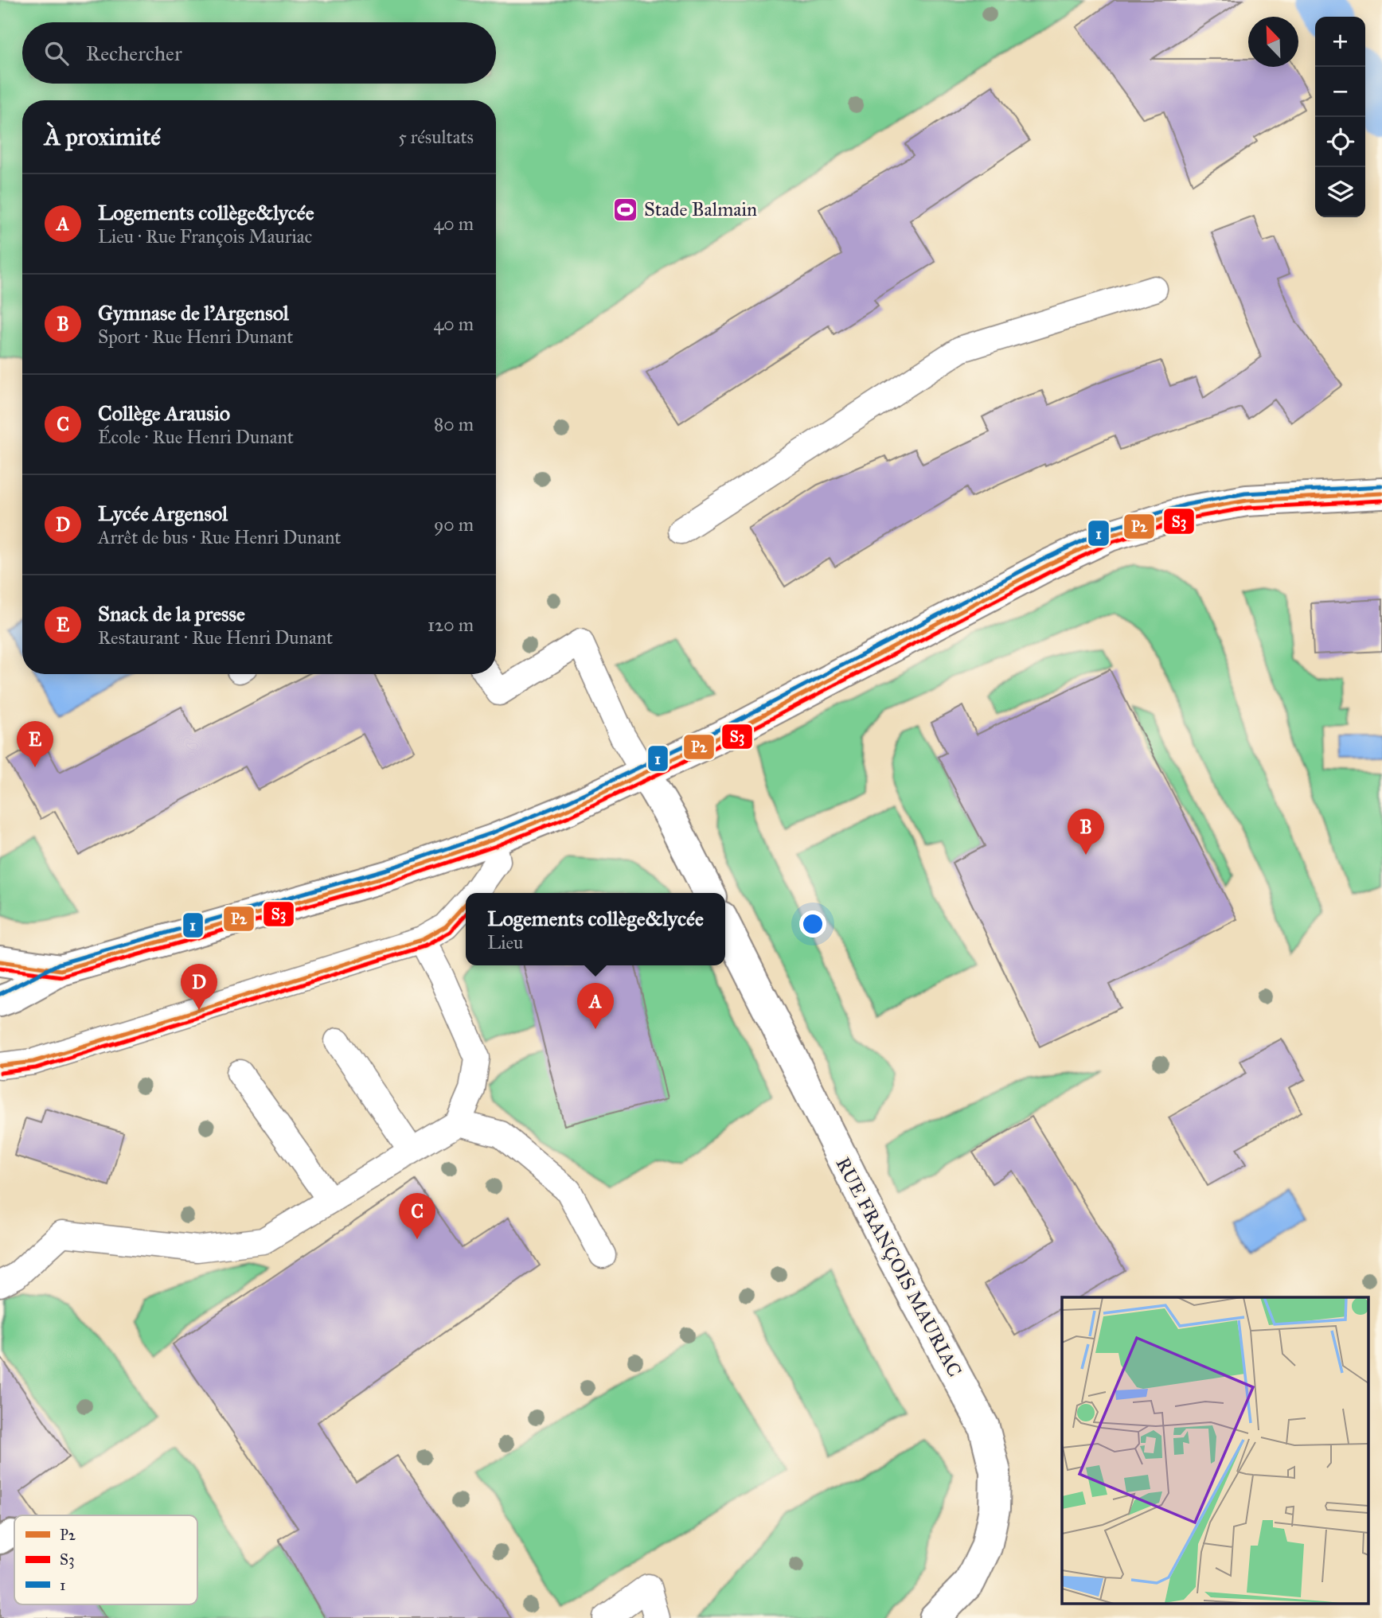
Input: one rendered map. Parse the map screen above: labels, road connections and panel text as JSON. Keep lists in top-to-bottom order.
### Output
{
  "streets": {
    "street": ["RUE FRANÇOIS MAURIAC"]
  },
  "places": {
    "sports": ["Stade Balmain"]
  },
  "lines": ["transit line 1", "transit line P2", "transit line S3"],
  "legend": ["P2", "S3", "1"],
  "north": "top left",
  "page": {
    "map_buttons": ["+", "−"],
    "search": "Rechercher",
    "heading": ["À proximité", "5 résultats"],
    "list": [
      {
        "mark": "A",
        "name": "Logements collège&lycée",
        "note": "Lieu · Rue François Mauriac",
        "value": "40 m"
      },
      {
        "mark": "B",
        "name": "Gymnase de l'Argensol",
        "note": "Sport · Rue Henri Dunant",
        "value": "40 m"
      },
      {
        "mark": "C",
        "name": "Collège Arausio",
        "note": "École · Rue Henri Dunant",
        "value": "80 m"
      },
      {
        "mark": "D",
        "name": "Lycée Argensol",
        "note": "Arrêt de bus · Rue Henri Dunant",
        "value": "90 m"
      },
      {
        "mark": "E",
        "name": "Snack de la presse",
        "note": "Restaurant · Rue Henri Dunant",
        "value": "120 m"
      }
    ],
    "pins": [
      "E",
      "B",
      "D",
      "A",
      "C"
    ],
    "popup": ["Logements collège&lycée", "Lieu"]
  }
}
